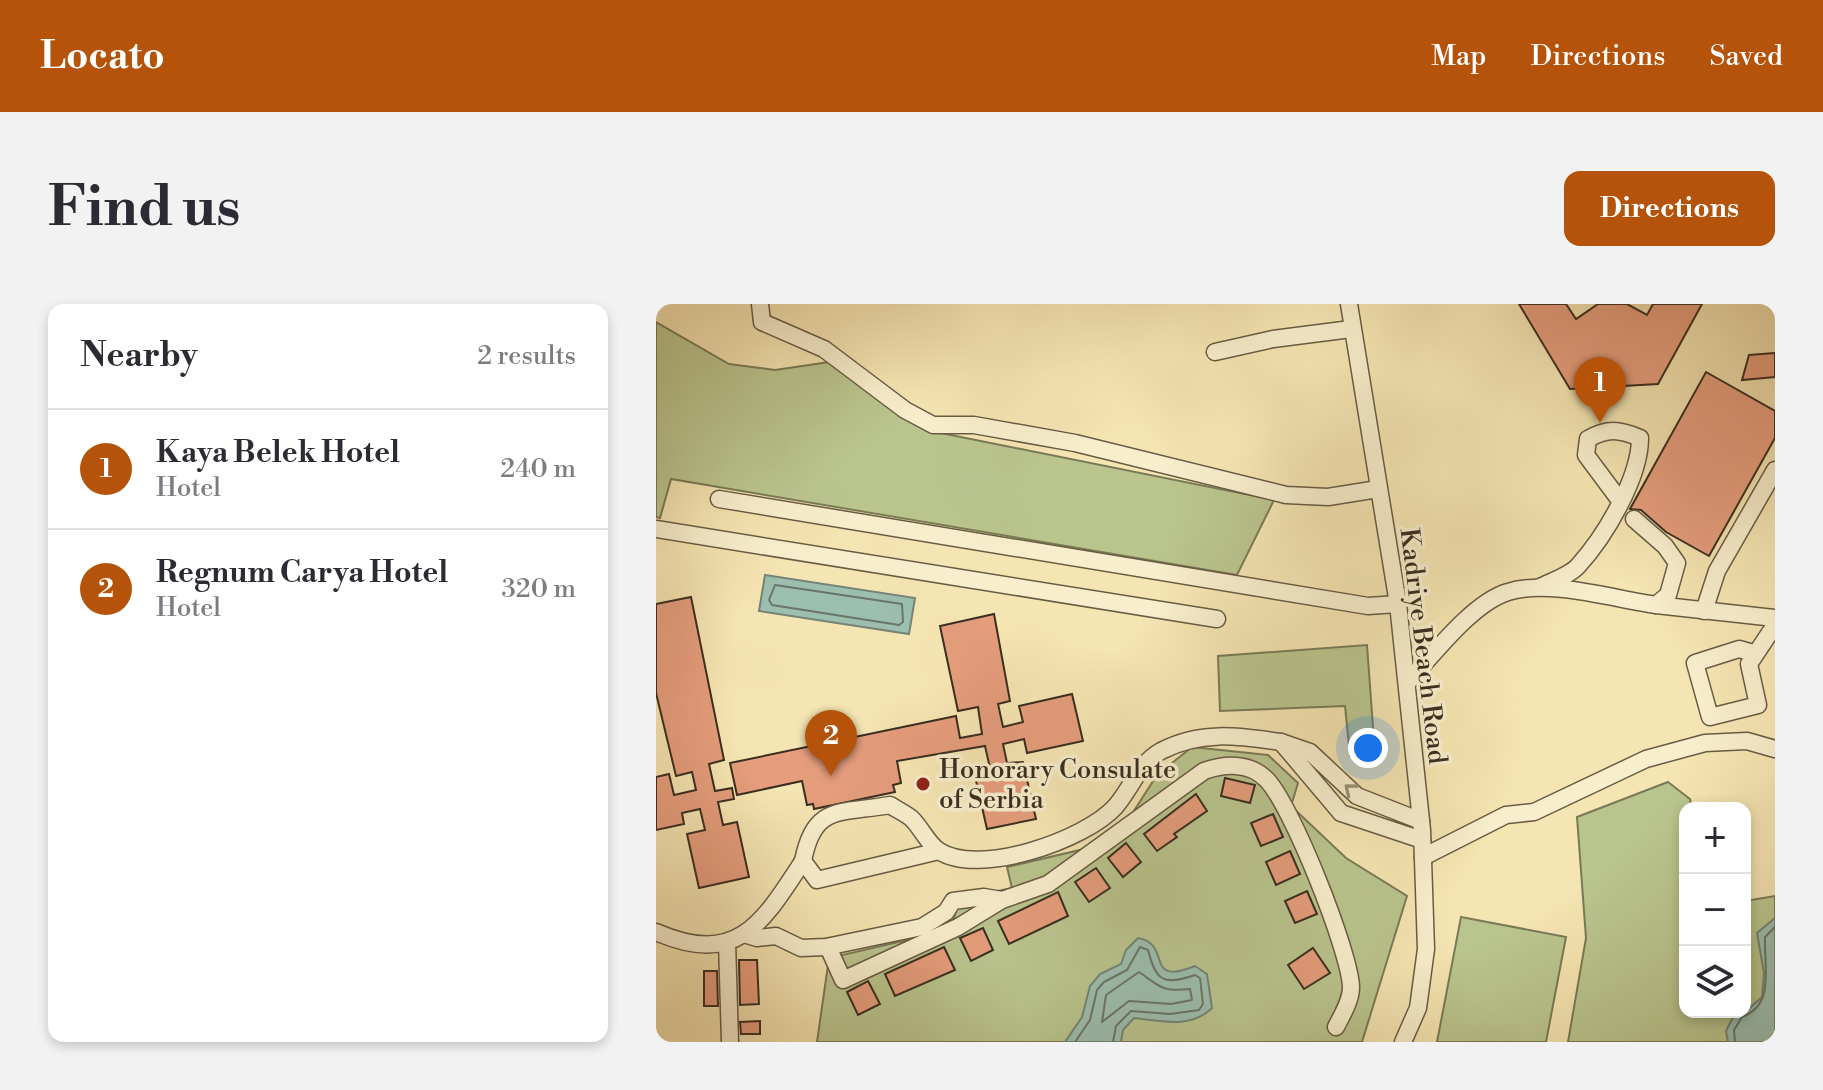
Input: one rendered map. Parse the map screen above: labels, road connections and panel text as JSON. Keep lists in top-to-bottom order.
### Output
{
  "streets": {
    "street": ["Kadriye Beach Road"]
  },
  "places": ["Honorary Consulate of Serbia"],
  "page": {
    "header": "Locato",
    "nav": ["Map", "Directions", "Saved"],
    "buttons": "Directions",
    "title": "Find us",
    "heading": ["Nearby", "2 results"],
    "pins": ["1", "2"],
    "list": [
      {
        "mark": "1",
        "name": "Kaya Belek Hotel",
        "note": "Hotel",
        "value": "240 m"
      },
      {
        "mark": "2",
        "name": "Regnum Carya Hotel",
        "note": "Hotel",
        "value": "320 m"
      }
    ],
    "map_buttons": ["+", "−"]
  }
}
